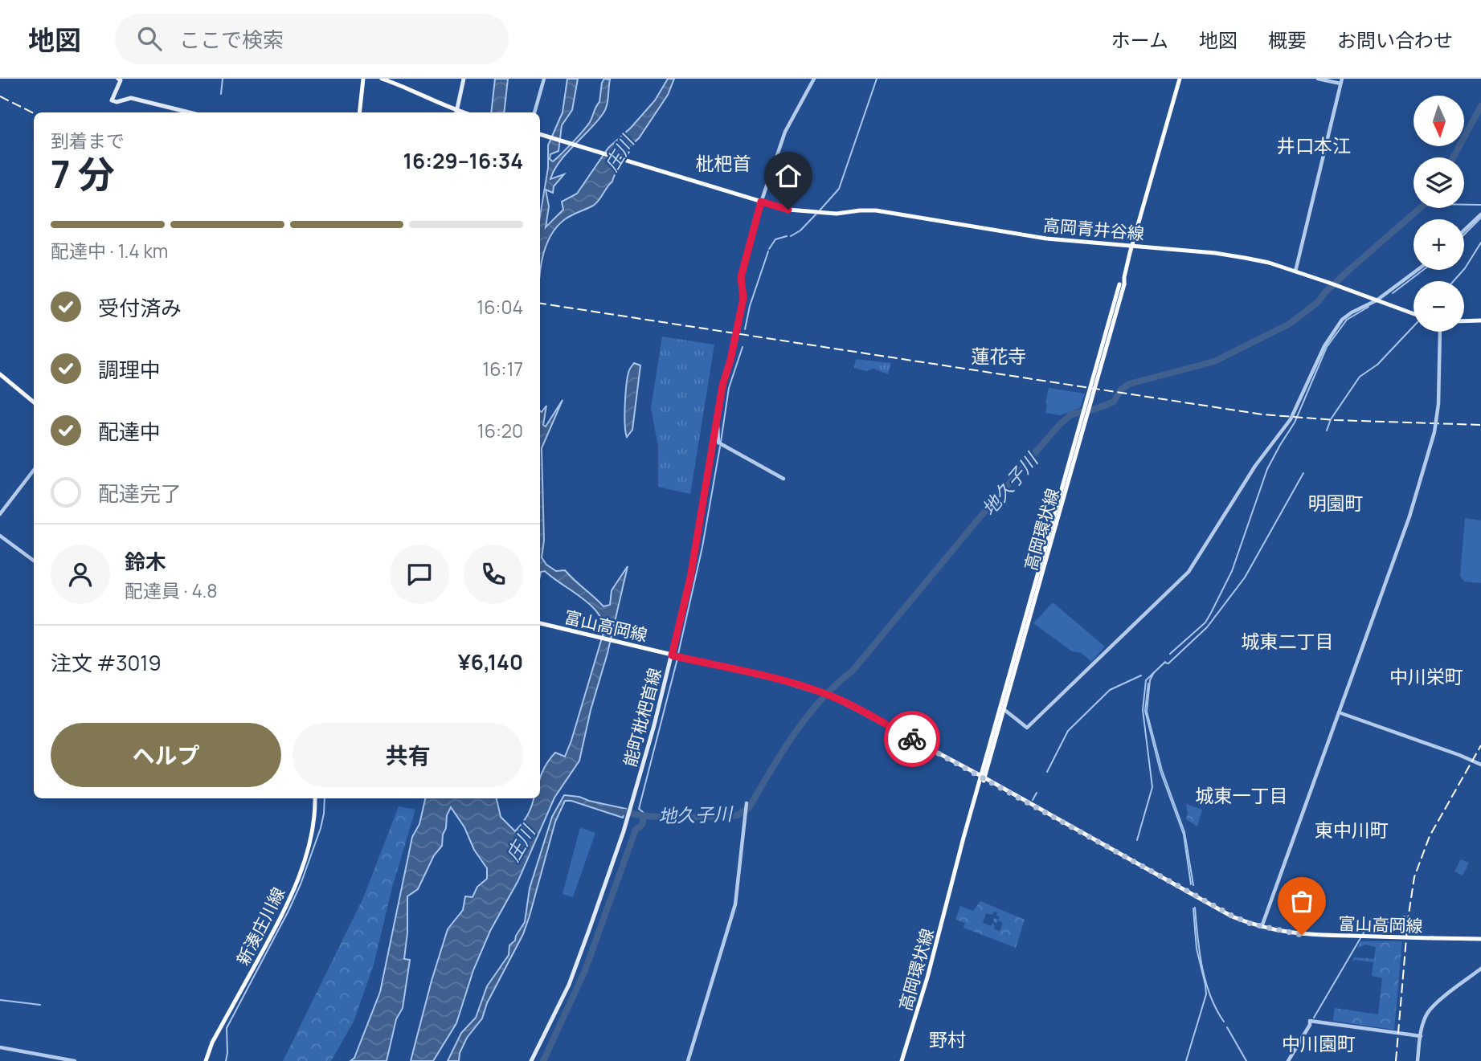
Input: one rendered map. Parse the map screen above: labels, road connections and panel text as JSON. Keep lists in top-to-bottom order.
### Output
{
  "streets": {
    "main road": [
      "高岡青井谷線",
      "高岡環状線",
      "富山高岡線",
      "能町枇杷首線",
      "新湊庄川線"
    ]
  },
  "crossings": [
    ["高岡青井谷線", "高岡環状線"],
    ["高岡青井谷線", "能町枇杷首線"],
    ["高岡環状線", "富山高岡線"],
    ["富山高岡線", "能町枇杷首線"]
  ],
  "districts": [
    "井口本江",
    "枇杷首",
    "蓮花寺",
    "明園町",
    "城東二丁目",
    "中川栄町",
    "城東一丁目",
    "東中川町",
    "野村",
    "中川園町"
  ],
  "water": ["庄川", "地久子川"],
  "north": "bottom",
  "page": {
    "header": "地図",
    "search": "ここで検索",
    "nav": [
      "ホーム",
      "地図",
      "概要",
      "お問い合わせ"
    ],
    "map_buttons": ["+", "−"],
    "heading": ["7 分", "到着まで", "16:29–16:34"],
    "panel": [
      "鈴木",
      "配達員 · 4.8",
      "注文 #3019",
      "¥6,140"
    ],
    "bar": "配達中 · 1.4 km",
    "list": [
      ["受付済み", "16:04"],
      ["調理中", "16:17"],
      ["配達中", "16:20"],
      "配達完了"
    ],
    "buttons": ["ヘルプ", "共有"]
  }
}
